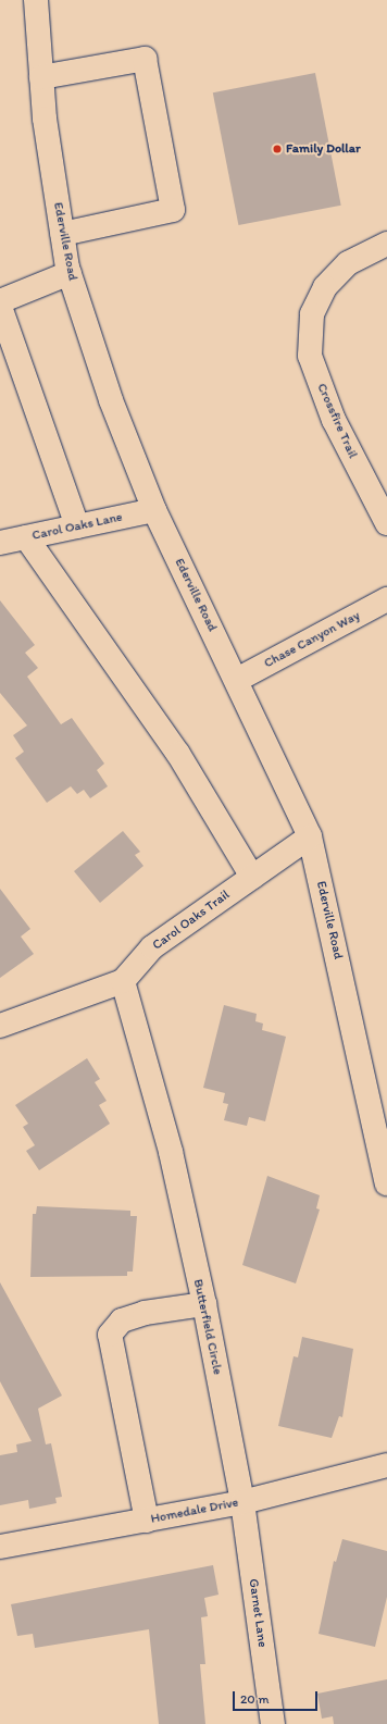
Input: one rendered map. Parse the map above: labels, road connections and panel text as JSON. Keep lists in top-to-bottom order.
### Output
{
  "streets": {
    "street": [
      "Ederville Road",
      "Crossfire Trail",
      "Carol Oaks Lane",
      "Chase Canyon Way",
      "Carol Oaks Trail",
      "Butterfield Circle",
      "Homedale Drive",
      "Garnet Lane"
    ]
  },
  "crossings": [
    ["Ederville Road", "Carol Oaks Lane"],
    ["Ederville Road", "Chase Canyon Way"],
    ["Ederville Road", "Carol Oaks Trail"],
    ["Carol Oaks Trail", "Butterfield Circle"],
    ["Butterfield Circle", "Homedale Drive"],
    ["Butterfield Circle", "Garnet Lane"],
    ["Homedale Drive", "Garnet Lane"]
  ],
  "places": ["Family Dollar"],
  "scale_bar": "20 m"
}
